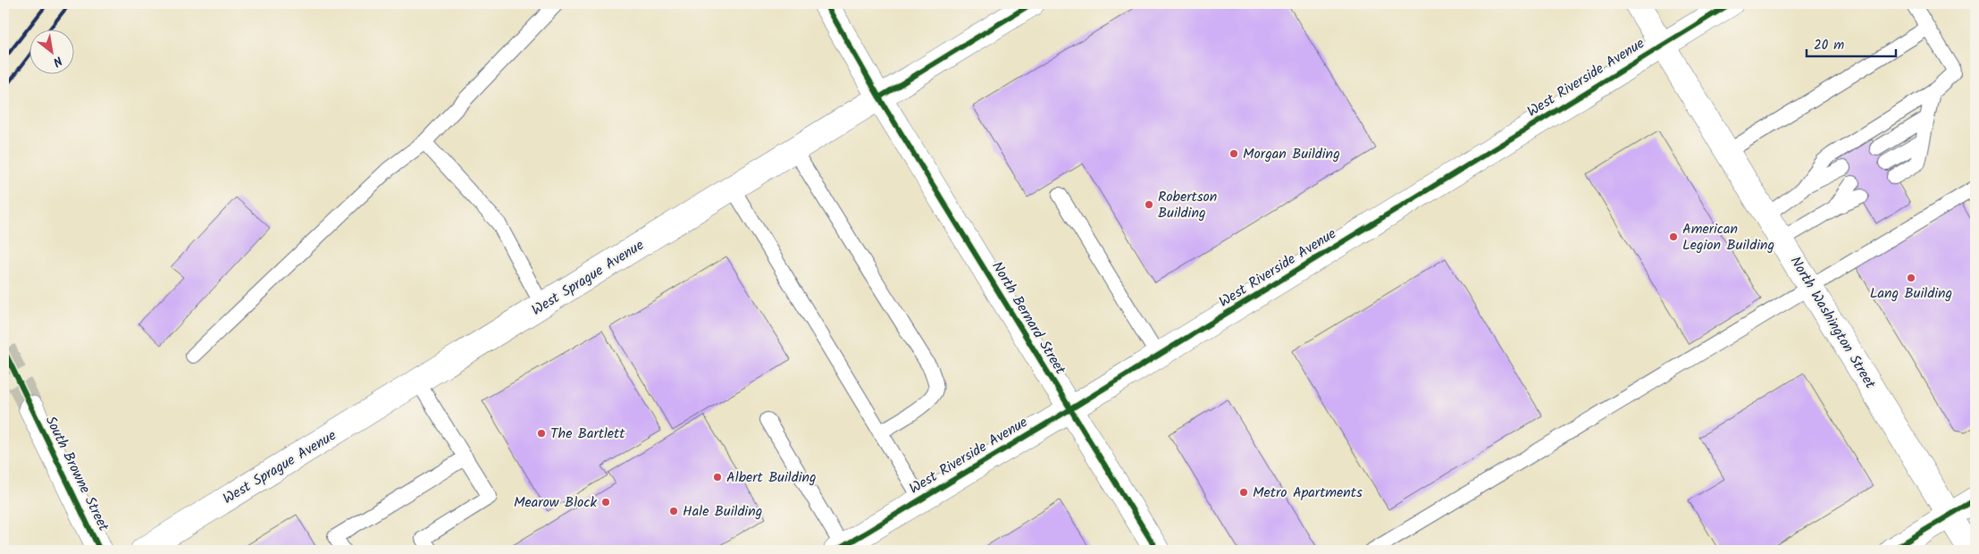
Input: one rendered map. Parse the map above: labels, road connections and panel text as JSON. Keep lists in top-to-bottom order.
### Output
{
  "streets": {
    "main road": [
      "West Riverside Avenue",
      "West Sprague Avenue",
      "North Bernard Street",
      "North Washington Street",
      "South Browne Street"
    ]
  },
  "crossings": [
    ["West Riverside Avenue", "North Bernard Street"],
    ["West Riverside Avenue", "North Washington Street"],
    ["West Sprague Avenue", "North Bernard Street"]
  ],
  "places": [
    "Morgan Building",
    "Robertson Building",
    "American Legion Building",
    "Lang Building",
    "The Bartlett",
    "Albert Building",
    "Metro Apartments",
    "Mearow Block",
    "Hale Building"
  ],
  "scale_bar": "20 m",
  "north": "bottom right"
}
